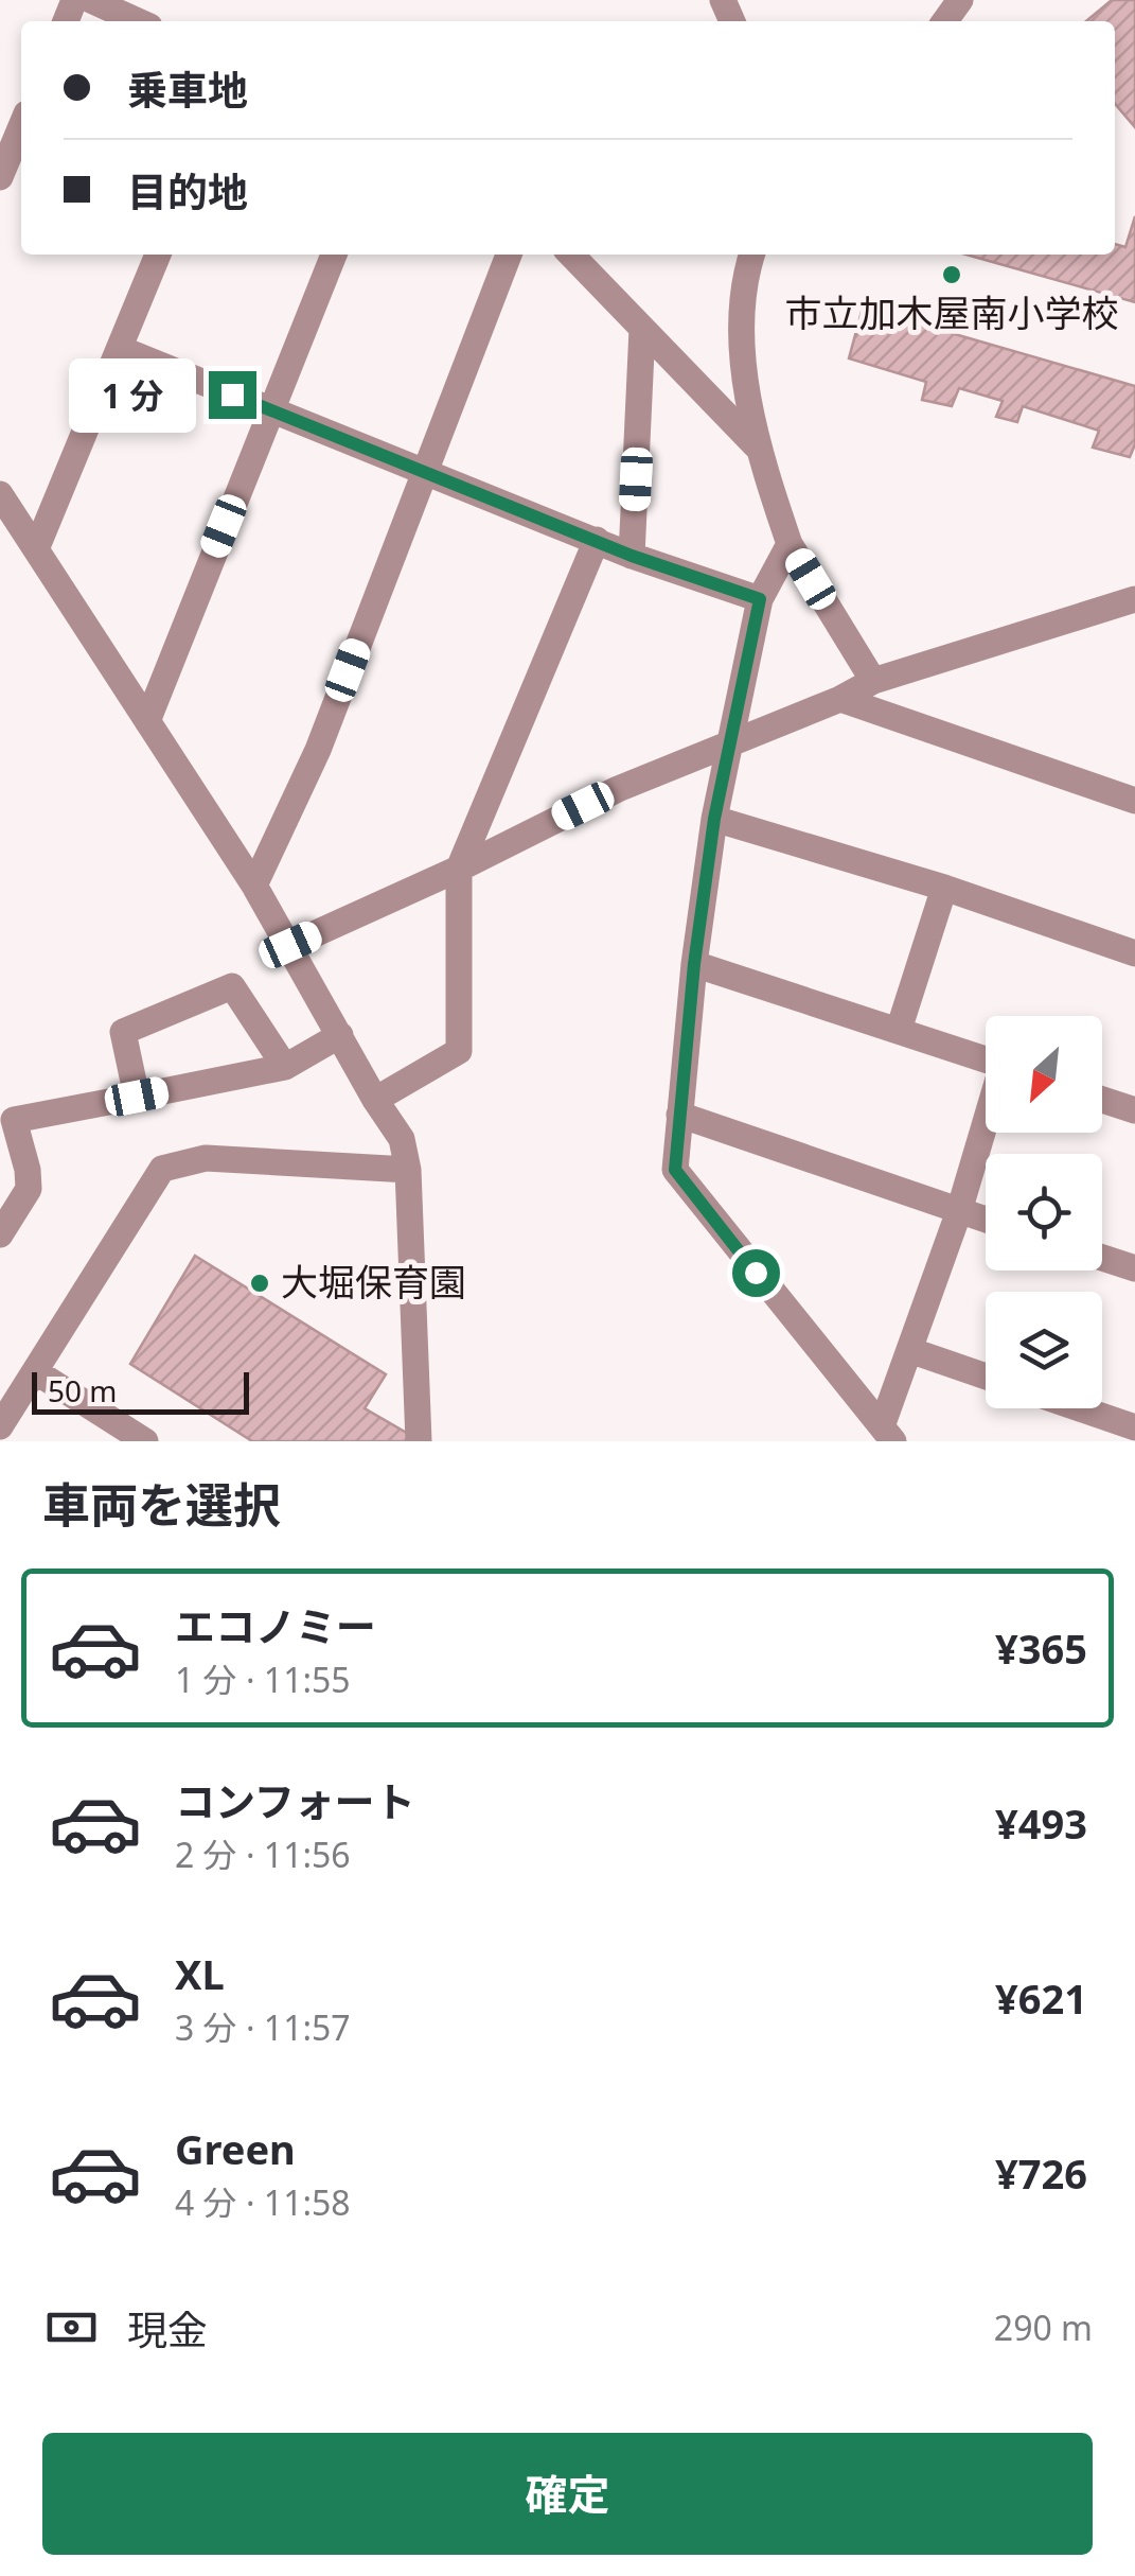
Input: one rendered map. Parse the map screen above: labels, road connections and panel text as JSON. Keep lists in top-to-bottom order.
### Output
{
  "places": ["市立加木屋南小学校", "大堀保育園"],
  "scale_bar": "50 m",
  "north": "bottom left",
  "page": {
    "banner": ["乗車地", "目的地"],
    "bubble": "1 分",
    "scale": "50 m",
    "heading": "車両を選択",
    "list": [
      {
        "name": "エコノミー",
        "note": "1 分 · 11:55",
        "value": "¥365"
      },
      {
        "name": "コンフォート",
        "note": "2 分 · 11:56",
        "value": "¥493"
      },
      {
        "name": "XL",
        "note": "3 分 · 11:57",
        "value": "¥621"
      },
      {
        "name": "Green",
        "note": "4 分 · 11:58",
        "value": "¥726"
      }
    ],
    "pay": ["現金", "290 m"],
    "buttons": "確定"
  }
}
